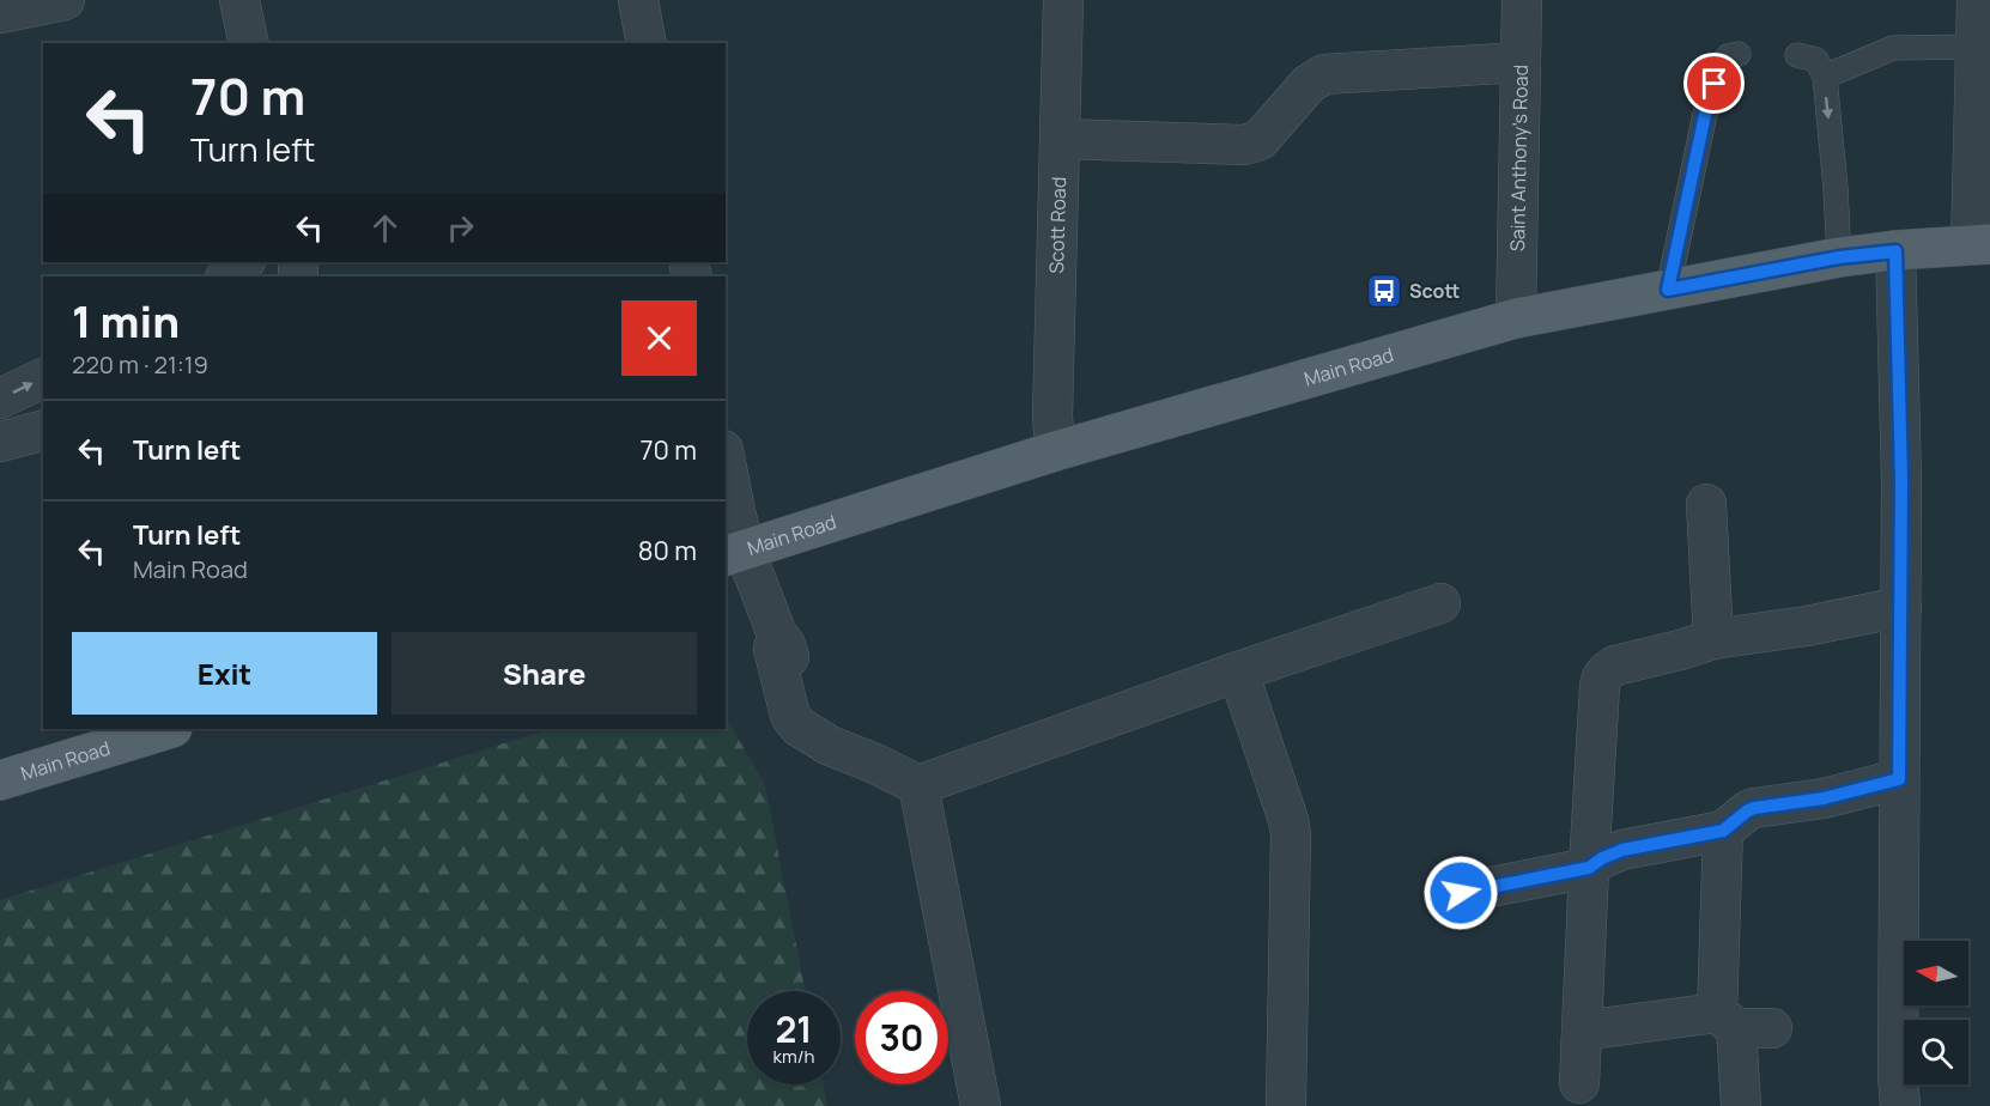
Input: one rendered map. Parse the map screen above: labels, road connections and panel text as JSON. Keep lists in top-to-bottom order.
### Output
{
  "streets": {
    "main road": ["Main Road"],
    "street": ["Saint Anthony's Road", "Scott Road"]
  },
  "crossings": [
    ["Saint Anthony's Road", "Main Road"],
    ["Scott Road", "Main Road"]
  ],
  "places": {
    "bus stop": ["Scott"]
  },
  "north": "left",
  "page": {
    "turn": ["70 m", "Turn left"],
    "heading": ["1 min", "220 m · 21:19"],
    "list": [
      {
        "name": "Turn left",
        "value": "70 m"
      },
      {
        "name": "Turn left",
        "note": "Main Road",
        "value": "80 m"
      }
    ],
    "buttons": ["Exit", "Share"],
    "speed": "21 km/h",
    "limit": "30"
  }
}
